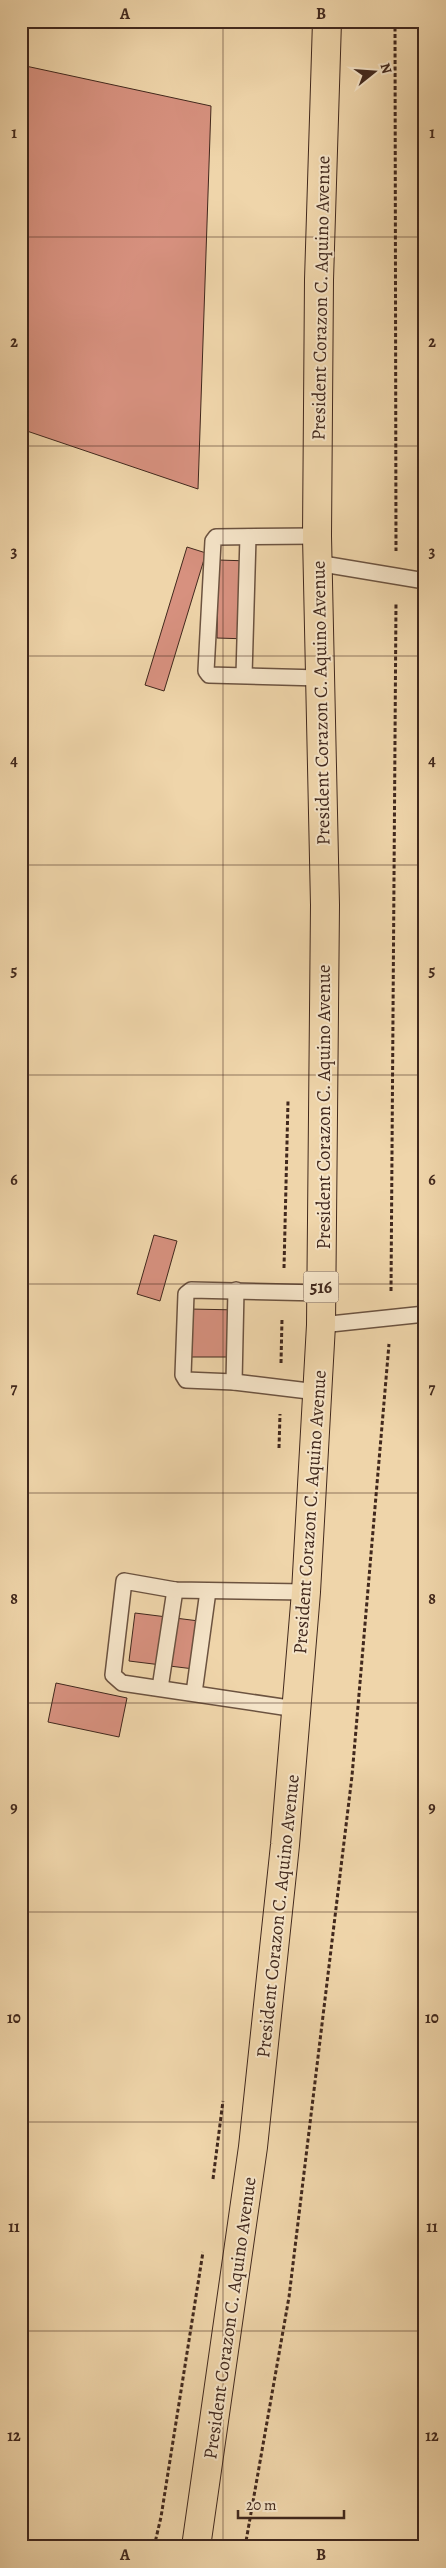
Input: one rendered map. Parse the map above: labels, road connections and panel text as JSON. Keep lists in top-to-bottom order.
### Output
{
  "streets": {
    "highway": ["President Corazon C. Aquino Avenue", "516"]
  },
  "scale_bar": "20 m",
  "north": "right",
  "grid": {
    "columns": ["A", "B"],
    "rows": [
      "1",
      "2",
      "3",
      "4",
      "5",
      "6",
      "7",
      "8",
      "9",
      "10",
      "11",
      "12"
    ]
  }
}
